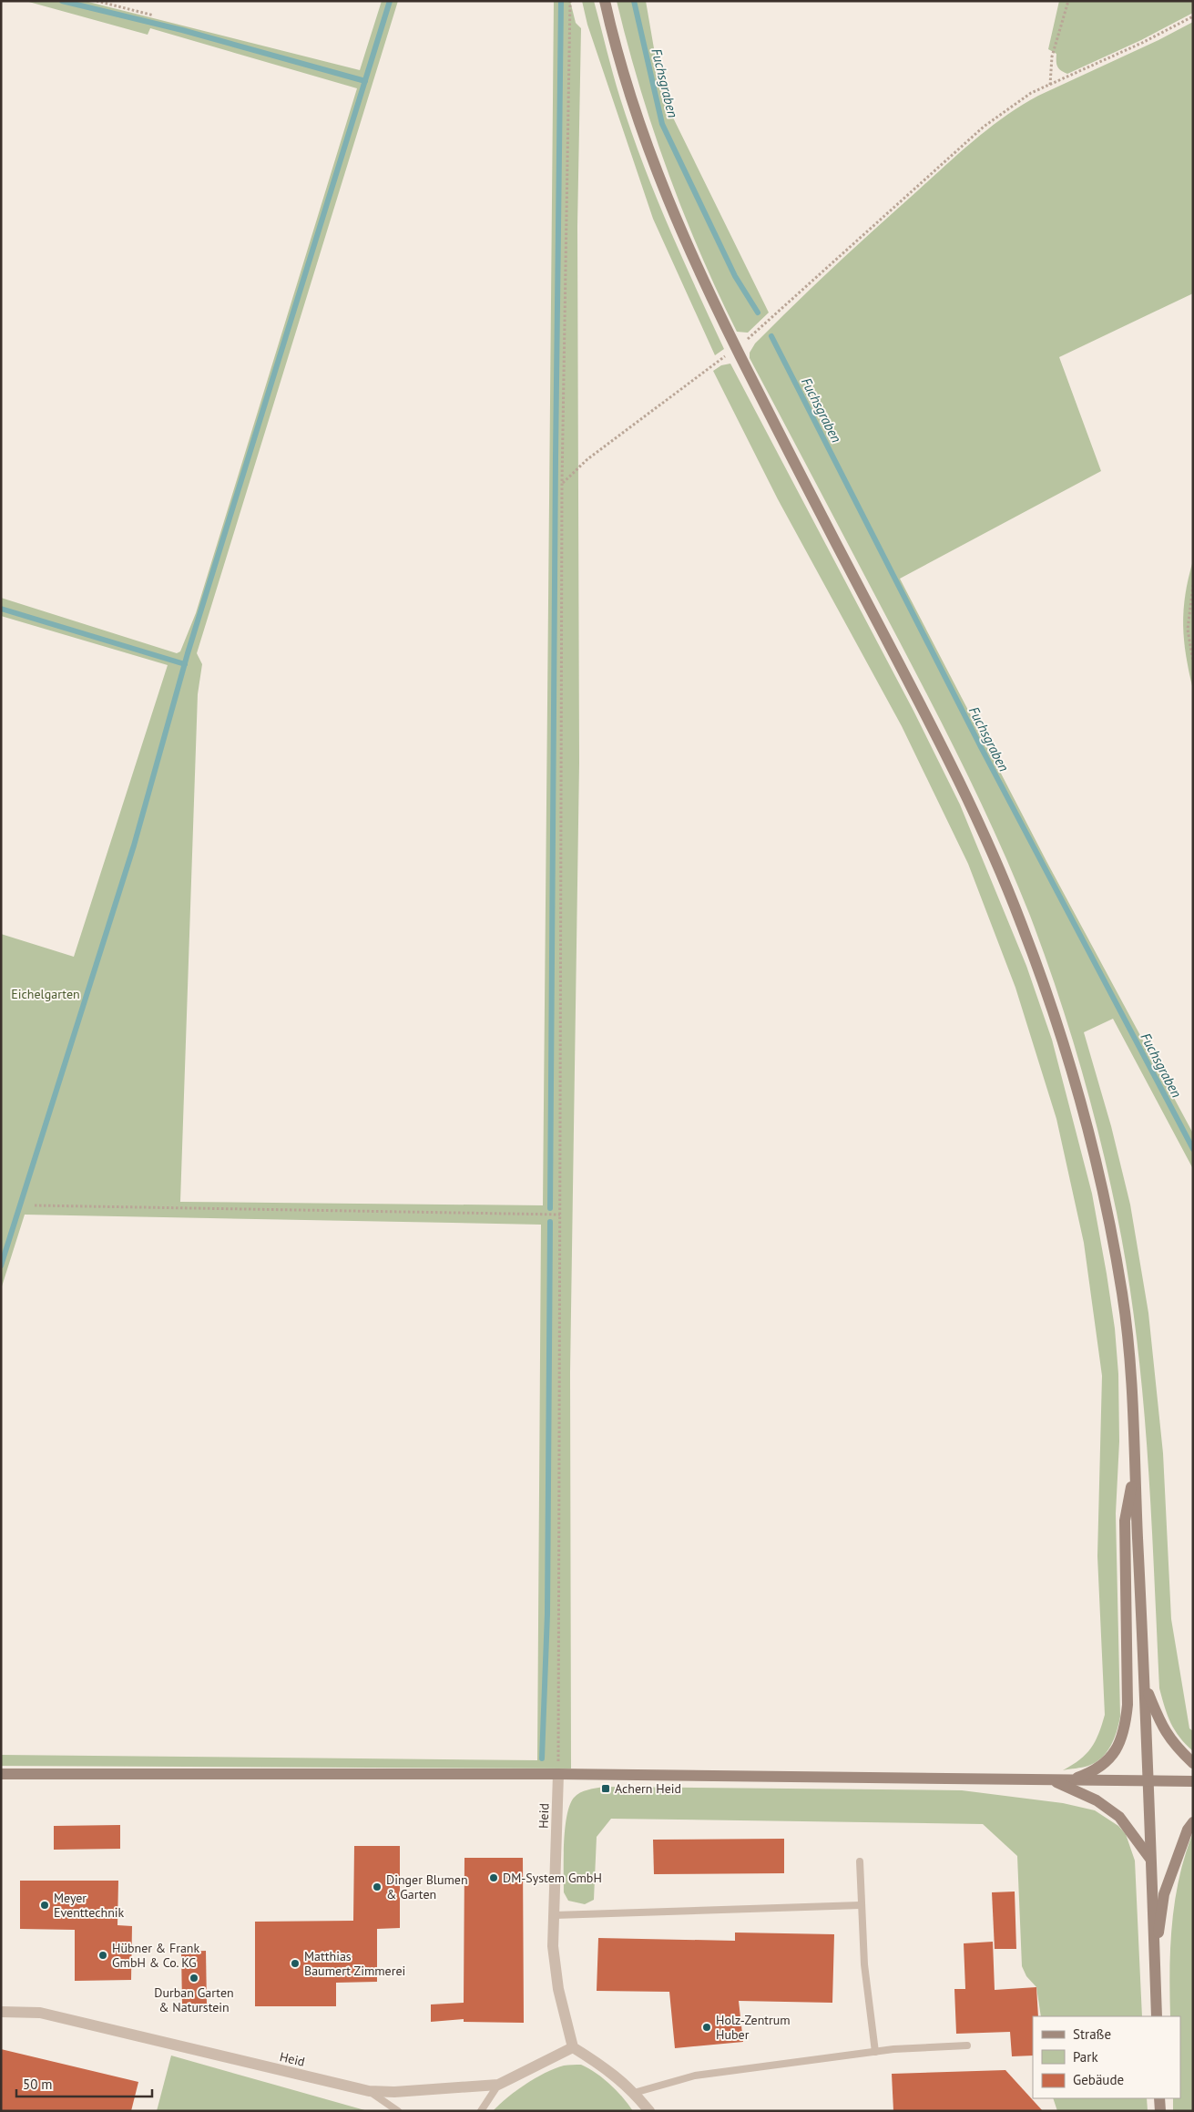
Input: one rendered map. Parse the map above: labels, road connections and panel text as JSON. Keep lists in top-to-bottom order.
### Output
{
  "streets": {
    "street": ["Heid"]
  },
  "water": ["Fuchsgraben"],
  "parks": ["Eichelgarten"],
  "places": {
    "transit": ["Achern Heid"],
    "other": [
      "DM-System GmbH",
      "Dinger Blumen & Garten",
      "Meyer Eventtechnik",
      "Hübner & Frank GmbH & Co. KG",
      "Matthias Baumert Zimmerei",
      "Durban Garten & Naturstein",
      "Holz-Zentrum Huber"
    ]
  },
  "legend": ["Straße", "Park", "Gebäude"],
  "scale_bar": "50 m"
}
